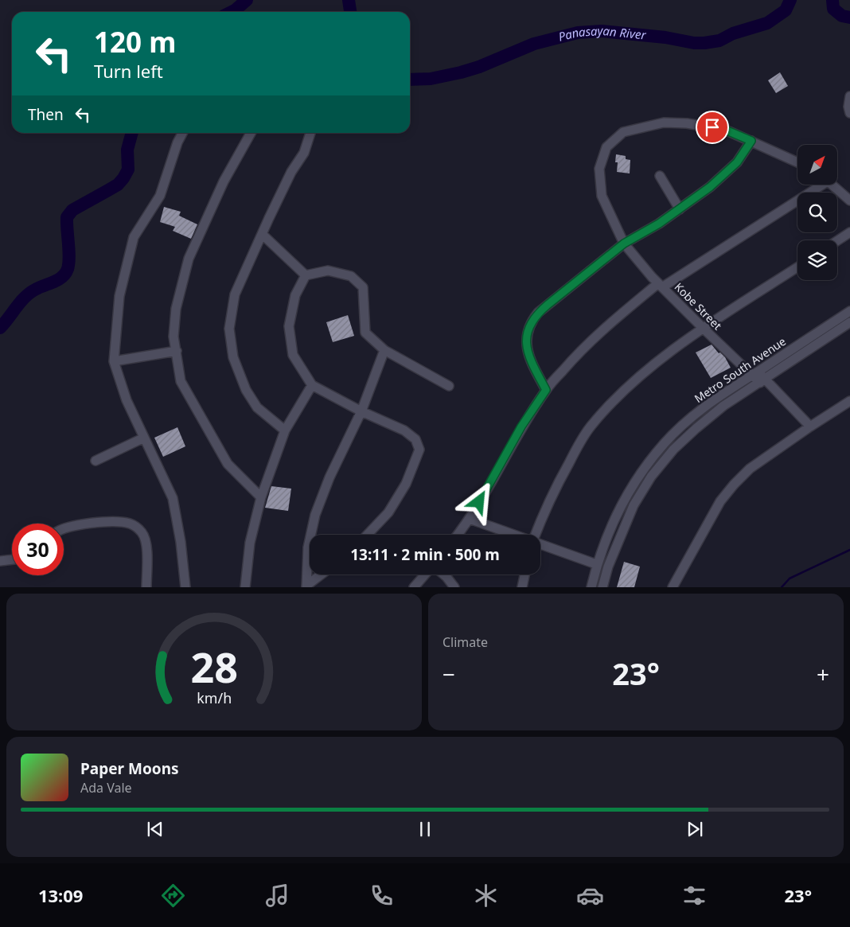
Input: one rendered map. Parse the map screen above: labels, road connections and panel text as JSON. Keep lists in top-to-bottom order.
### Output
{
  "streets": {
    "street": ["Kobe Street", "Metro South Avenue"]
  },
  "crossings": [
    ["Kobe Street", "Metro South Avenue"]
  ],
  "water": ["Panasayan River"],
  "north": "top right",
  "page": {
    "turn": ["120 m", "Turn left"],
    "then": "Then",
    "limit": "30",
    "trip": "13:11 · 2 min · 500 m",
    "tile": "Climate",
    "heat": ["−", "23°", "+"],
    "song": ["Paper Moons", "Ada Vale"],
    "tabs": ["13:09", "23°"],
    "gauge": ["28", "km/h"]
  }
}
